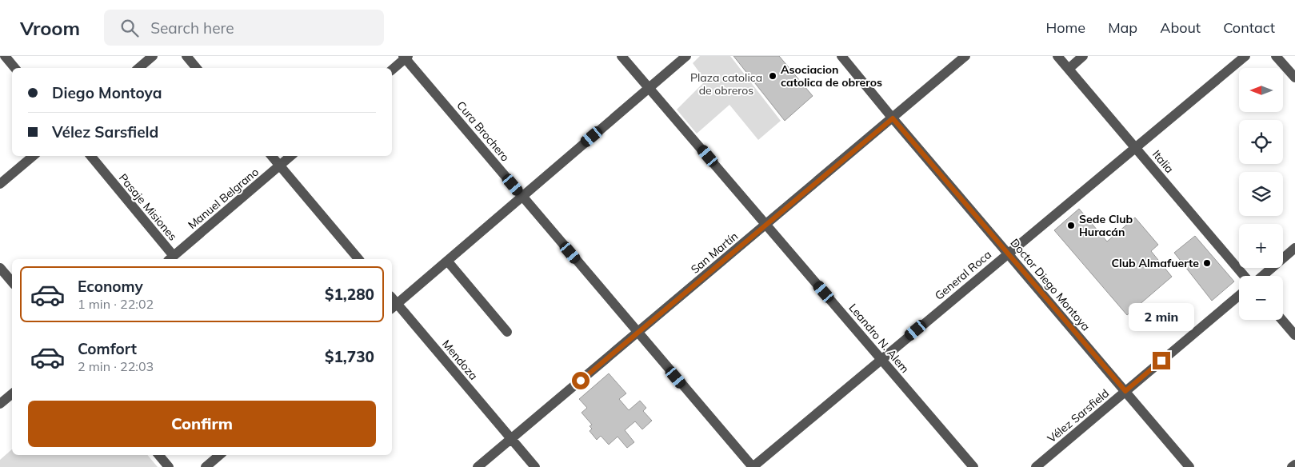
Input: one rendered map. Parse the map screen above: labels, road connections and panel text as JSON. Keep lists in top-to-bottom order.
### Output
{
  "streets": {
    "street": [
      "Cura Brochero",
      "Italia",
      "Manuel Belgrano",
      "Pasaje Misiones",
      "San Martín",
      "General Roca",
      "Doctor Diego Montoya",
      "Leandro N. Alem",
      "Mendoza",
      "Vélez Sarsfield"
    ]
  },
  "crossings": [
    ["Cura Brochero", "San Martín"],
    ["Cura Brochero", "General Roca"],
    ["Italia", "General Roca"],
    ["Manuel Belgrano", "Pasaje Misiones"],
    ["San Martín", "Doctor Diego Montoya"],
    ["San Martín", "Leandro N. Alem"],
    ["San Martín", "Mendoza"],
    ["General Roca", "Doctor Diego Montoya"],
    ["General Roca", "Leandro N. Alem"],
    ["Doctor Diego Montoya", "Vélez Sarsfield"]
  ],
  "parks": ["Plaza catolica de obreros"],
  "places": ["Asociacion catolica de obreros", "Sede Club Huracán", "Club Almafuerte"],
  "north": "left",
  "page": {
    "header": "Vroom",
    "search": "Search here",
    "nav": [
      "Home",
      "Map",
      "About",
      "Contact"
    ],
    "map_buttons": ["+", "−"],
    "banner": ["Diego Montoya", "Vélez Sarsfield"],
    "list": [
      {
        "name": "Economy",
        "note": "1 min · 22:02",
        "value": "$1,280"
      },
      {
        "name": "Comfort",
        "note": "2 min · 22:03",
        "value": "$1,730"
      }
    ],
    "bubble": "2 min",
    "buttons": "Confirm"
  }
}
